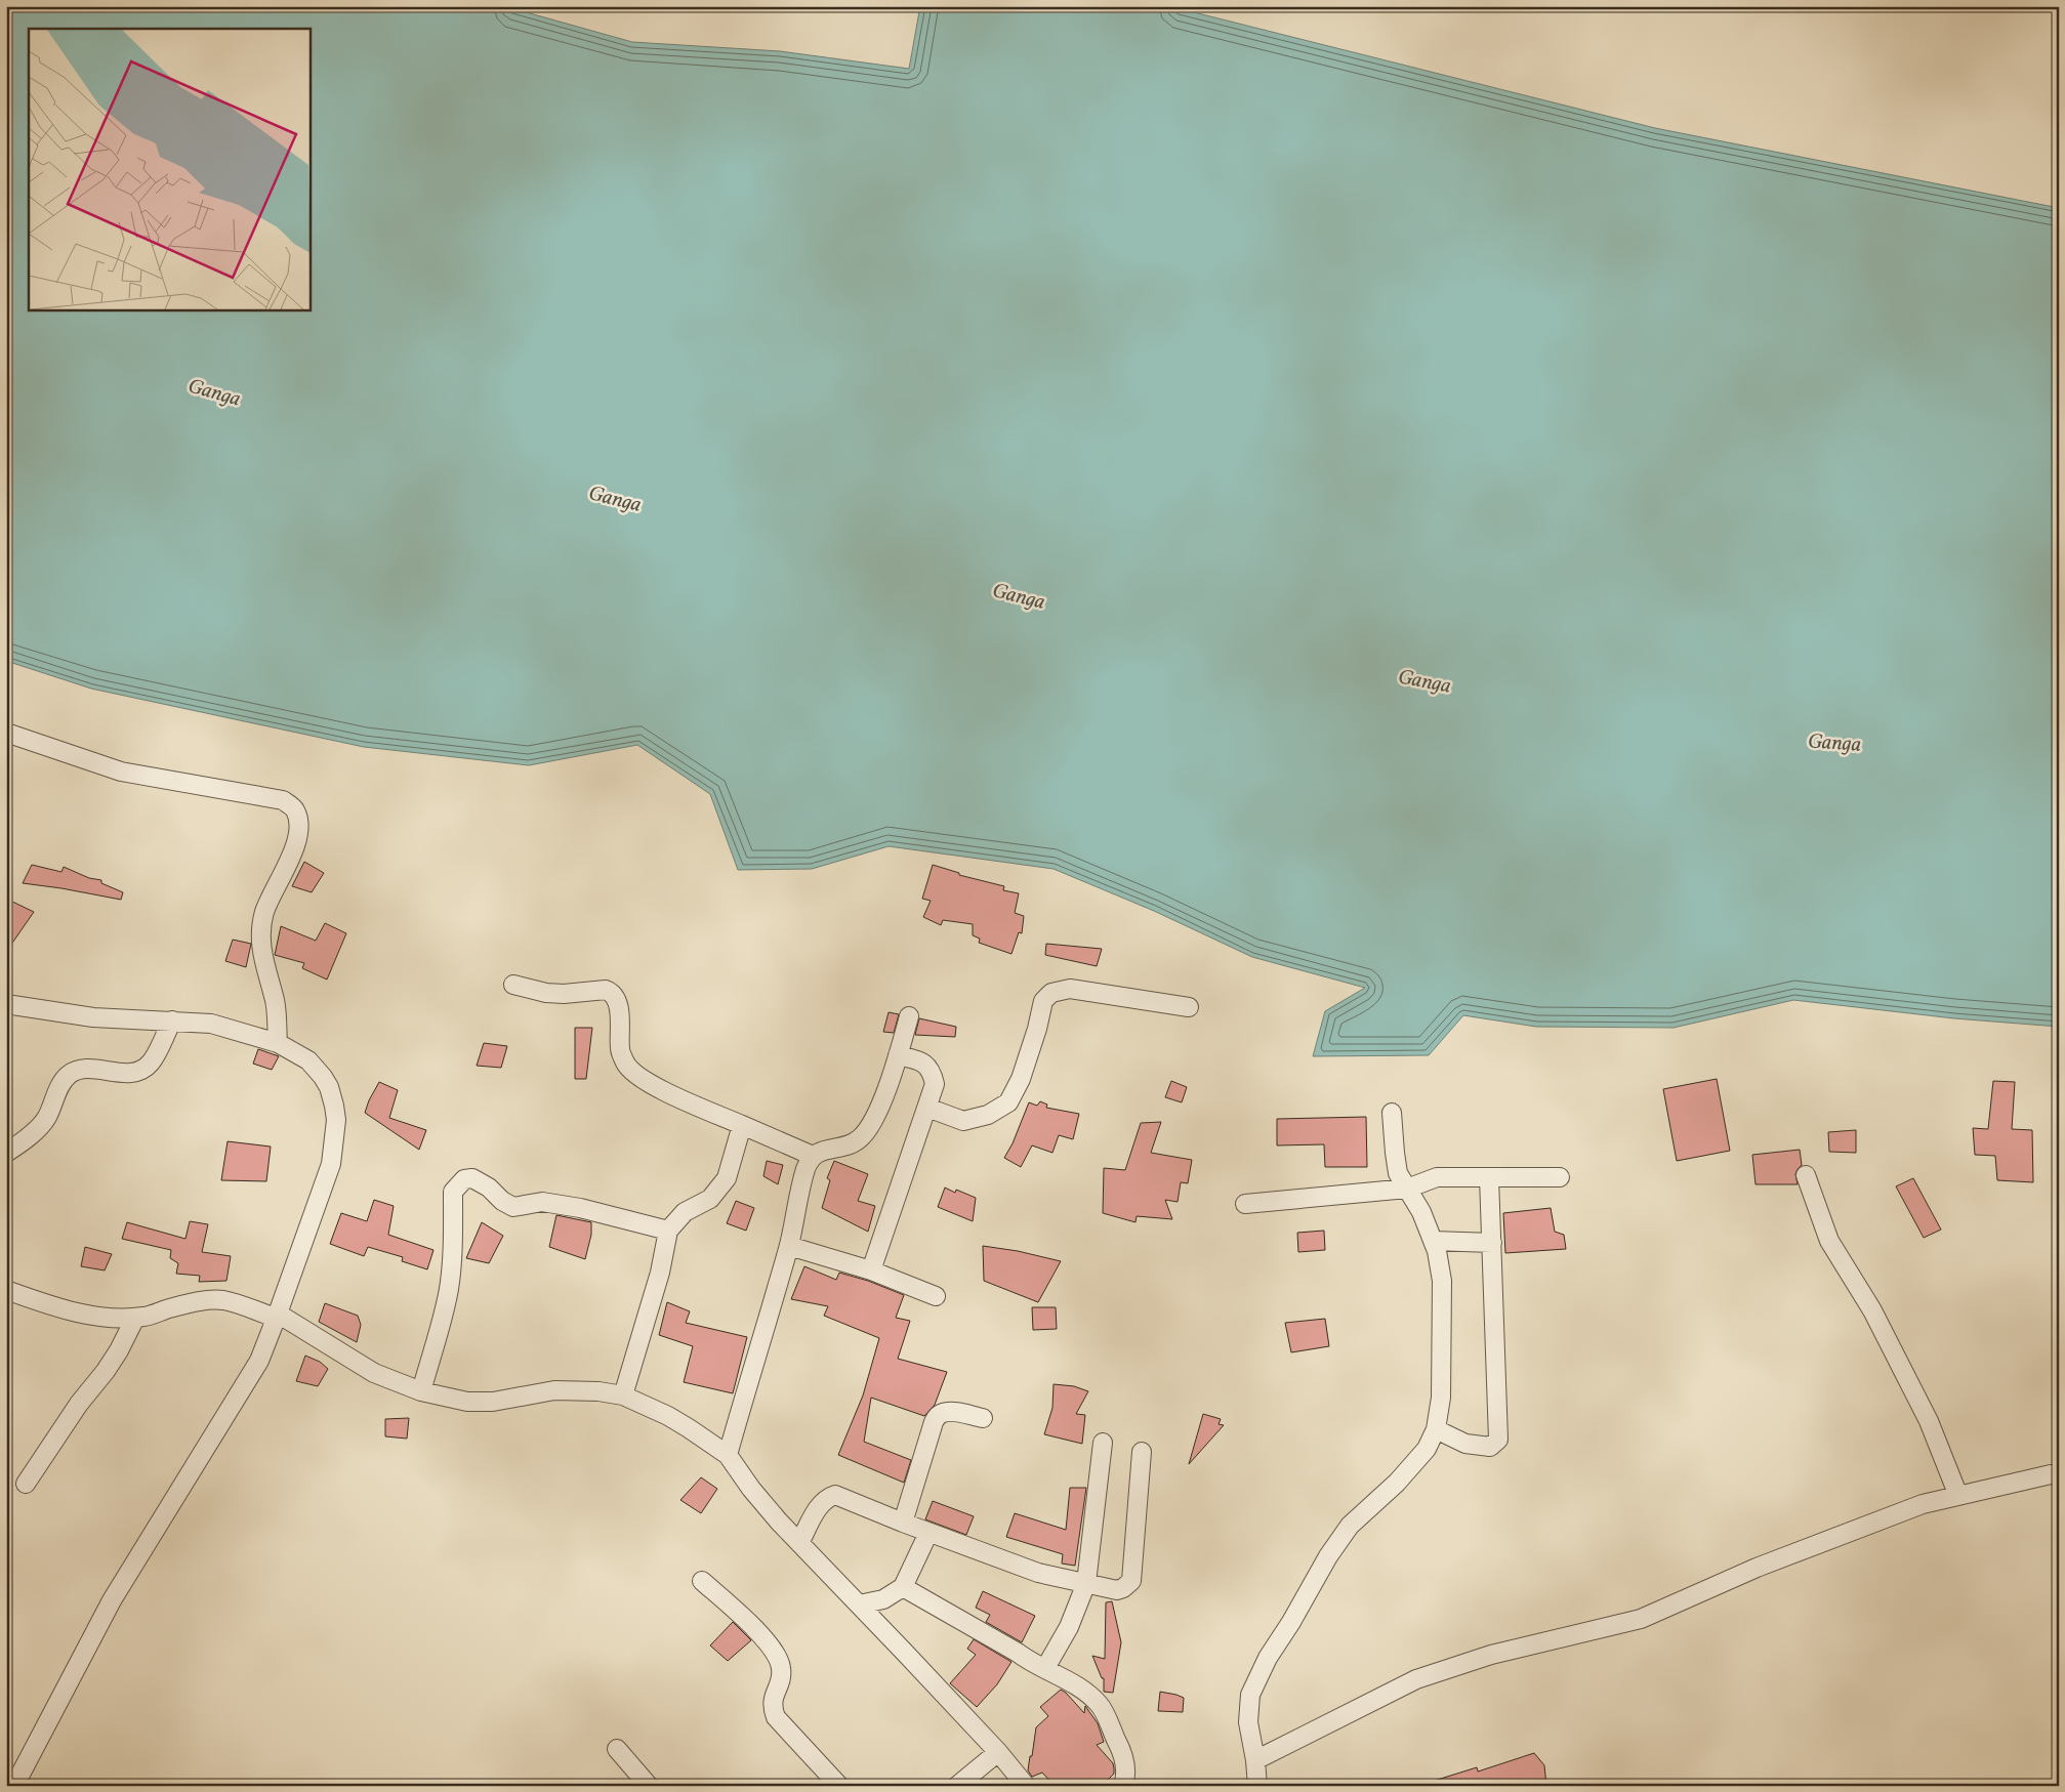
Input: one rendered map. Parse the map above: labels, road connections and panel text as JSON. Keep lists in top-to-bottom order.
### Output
{
  "water": ["Ganga"]
}
